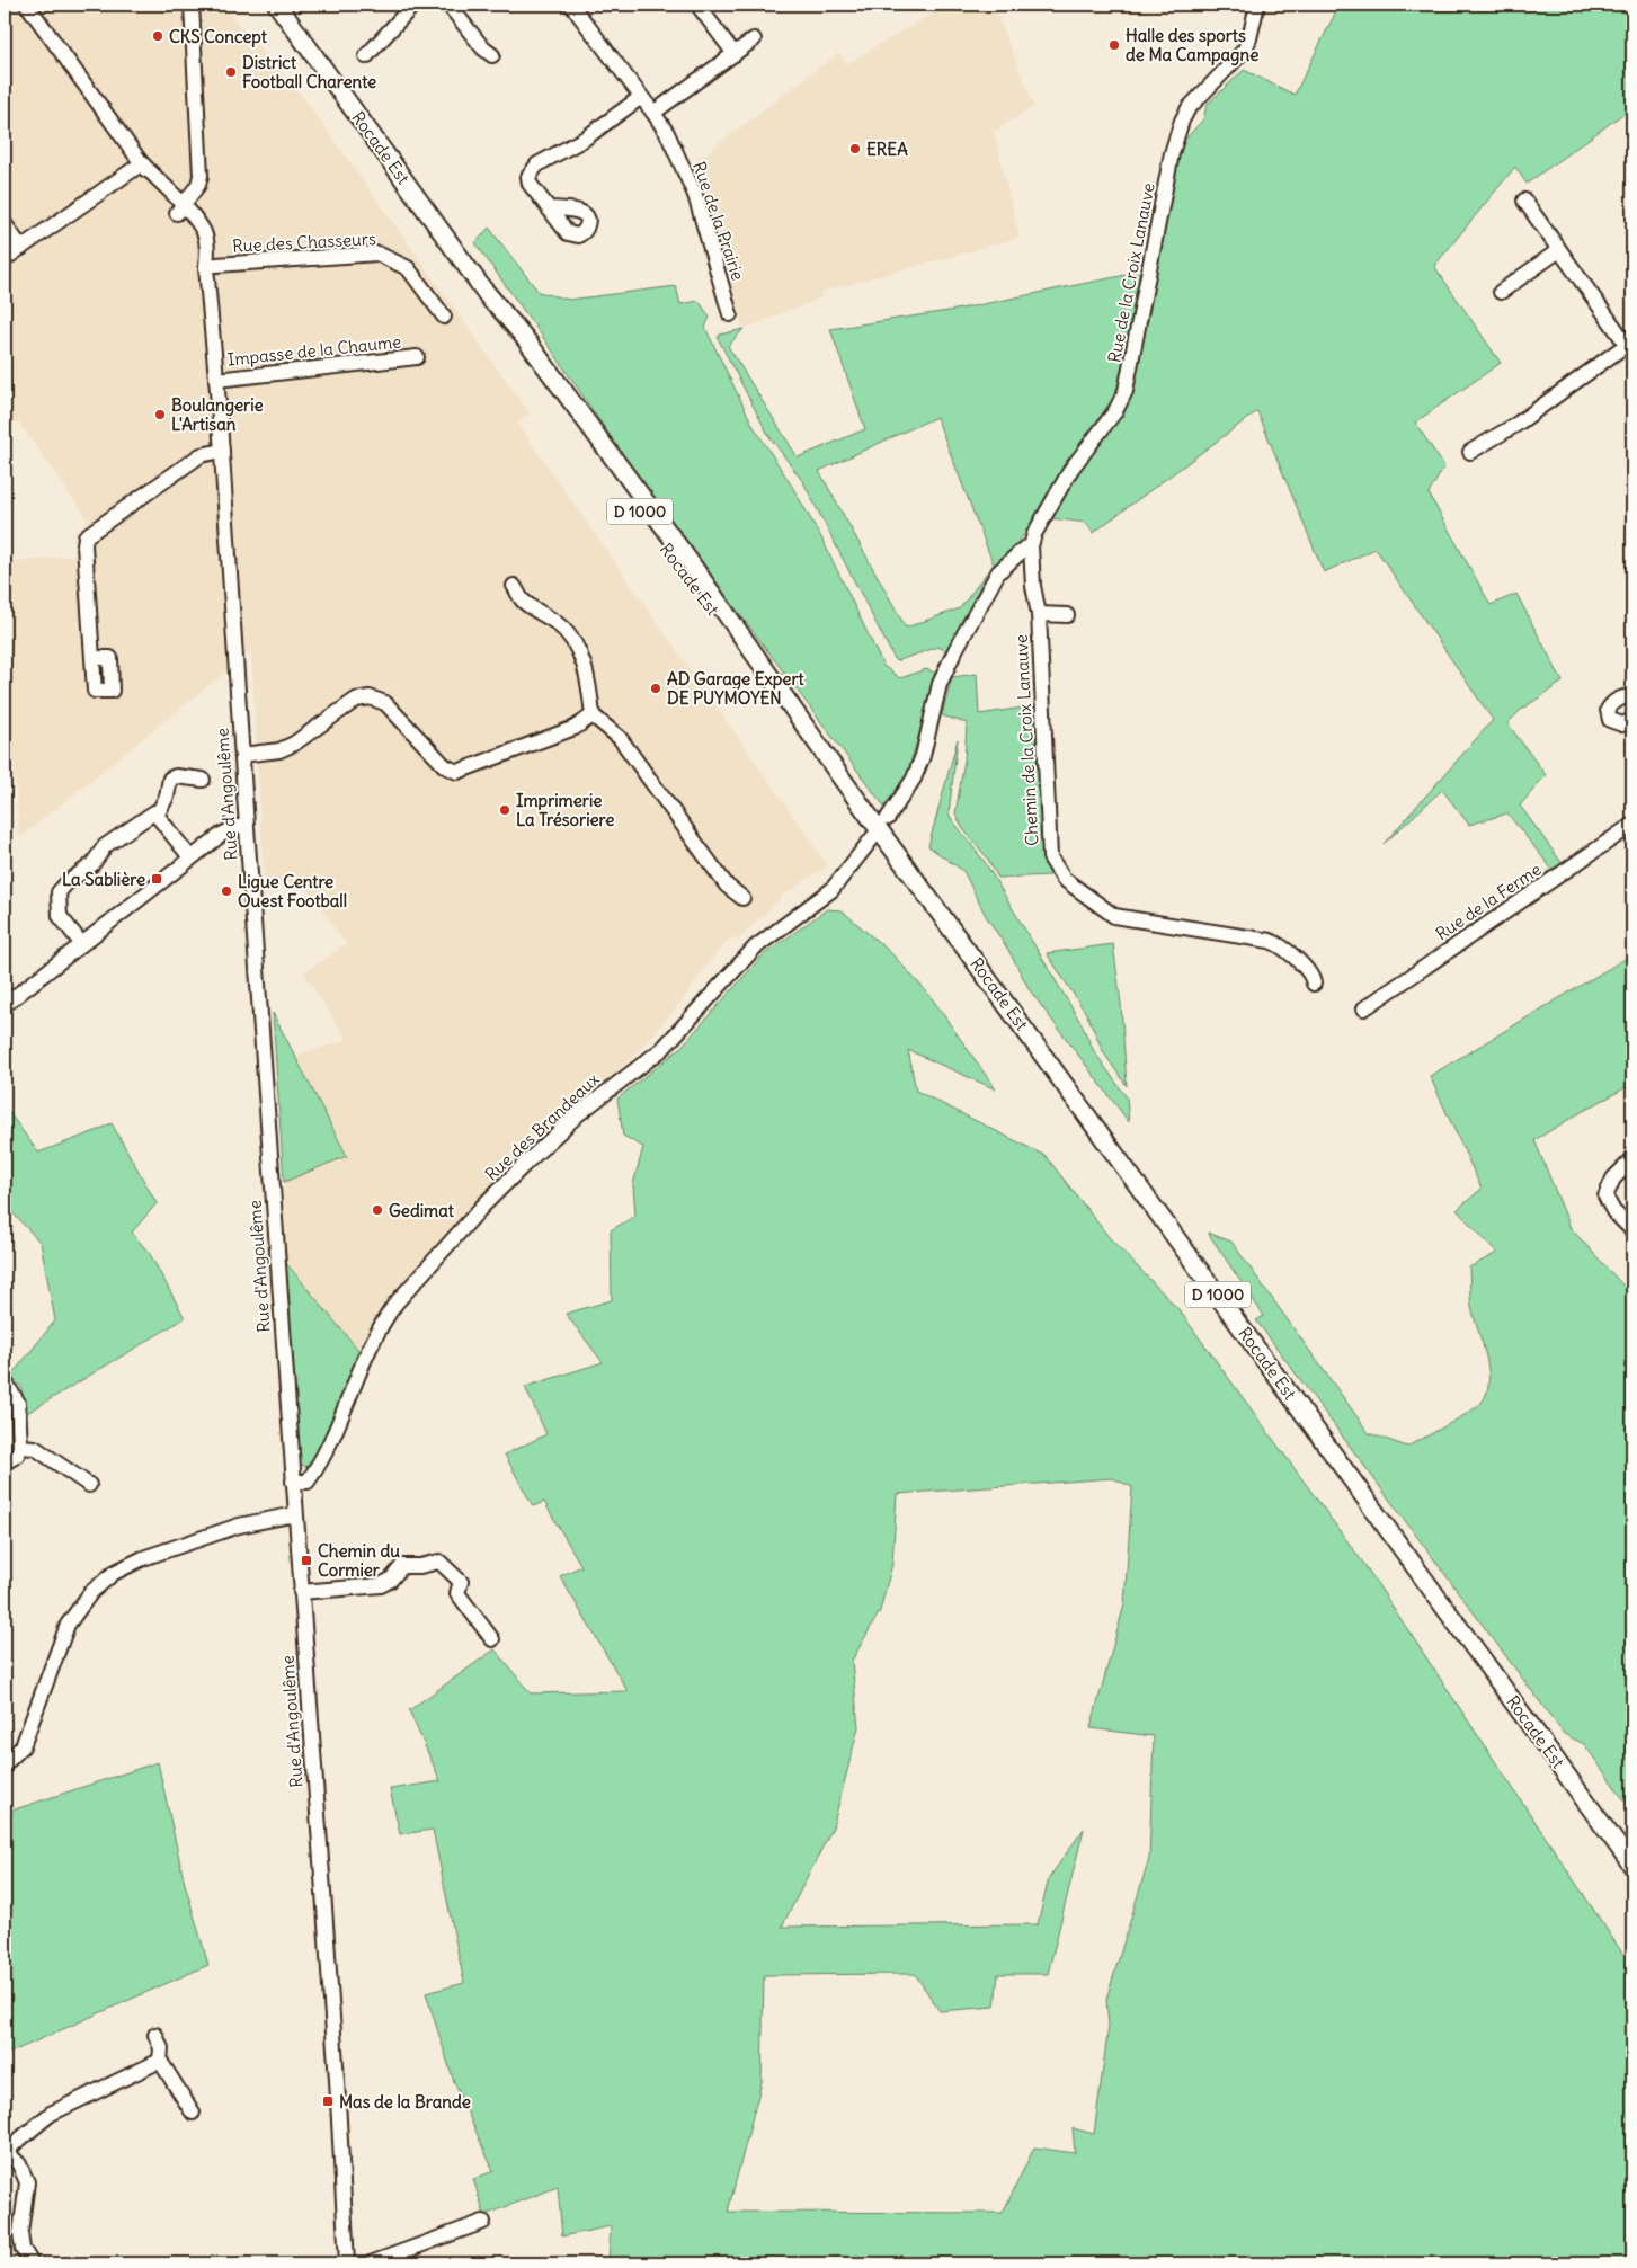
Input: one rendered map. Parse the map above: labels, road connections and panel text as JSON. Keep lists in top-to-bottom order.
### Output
{
  "streets": {
    "main road": ["Rocade Est", "D 1000"],
    "street": [
      "Rue de la Prairie",
      "Rue des Chasseurs",
      "Rue de la Croix Lanauve",
      "Impasse de la Chaume",
      "Chemin de la Croix Lanauve",
      "Rue d'Angoulême",
      "Rue de la Ferme",
      "Rue des Brandeaux"
    ]
  },
  "crossings": [
    ["Rue des Chasseurs", "Rue d'Angoulême"],
    ["Rue de la Croix Lanauve", "Chemin de la Croix Lanauve"],
    ["Impasse de la Chaume", "Rue d'Angoulême"],
    ["Rue d'Angoulême", "Rue des Brandeaux"]
  ],
  "places": {
    "other": [
      "CKS Concept",
      "Halle des sports de Ma Campagne",
      "District Football Charente",
      "EREA",
      "Boulangerie L'Artisan",
      "AD Garage Expert DE PUYMOYEN",
      "Imprimerie La Trésoriere",
      "Ligue Centre Ouest Football",
      "Gedimat"
    ],
    "transit": ["La Sablière", "Chemin du Cormier", "Mas de la Brande"]
  }
}
